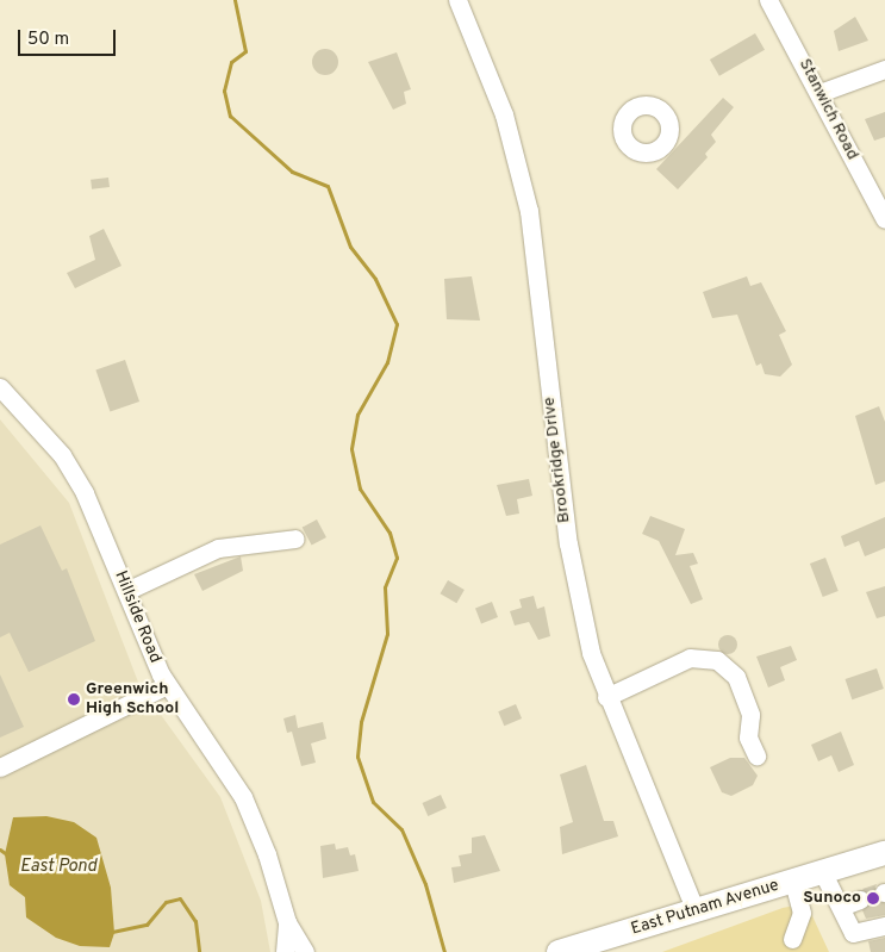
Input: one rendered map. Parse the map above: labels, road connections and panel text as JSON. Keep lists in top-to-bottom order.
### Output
{
  "streets": {
    "main road": ["East Putnam Avenue"],
    "street": ["Stanwich Road", "Brookridge Drive", "Hillside Road"]
  },
  "crossings": [
    ["Brookridge Drive", "East Putnam Avenue"]
  ],
  "water": ["East Pond"],
  "places": ["Greenwich High School", "Sunoco"],
  "scale_bar": "50 m"
}
